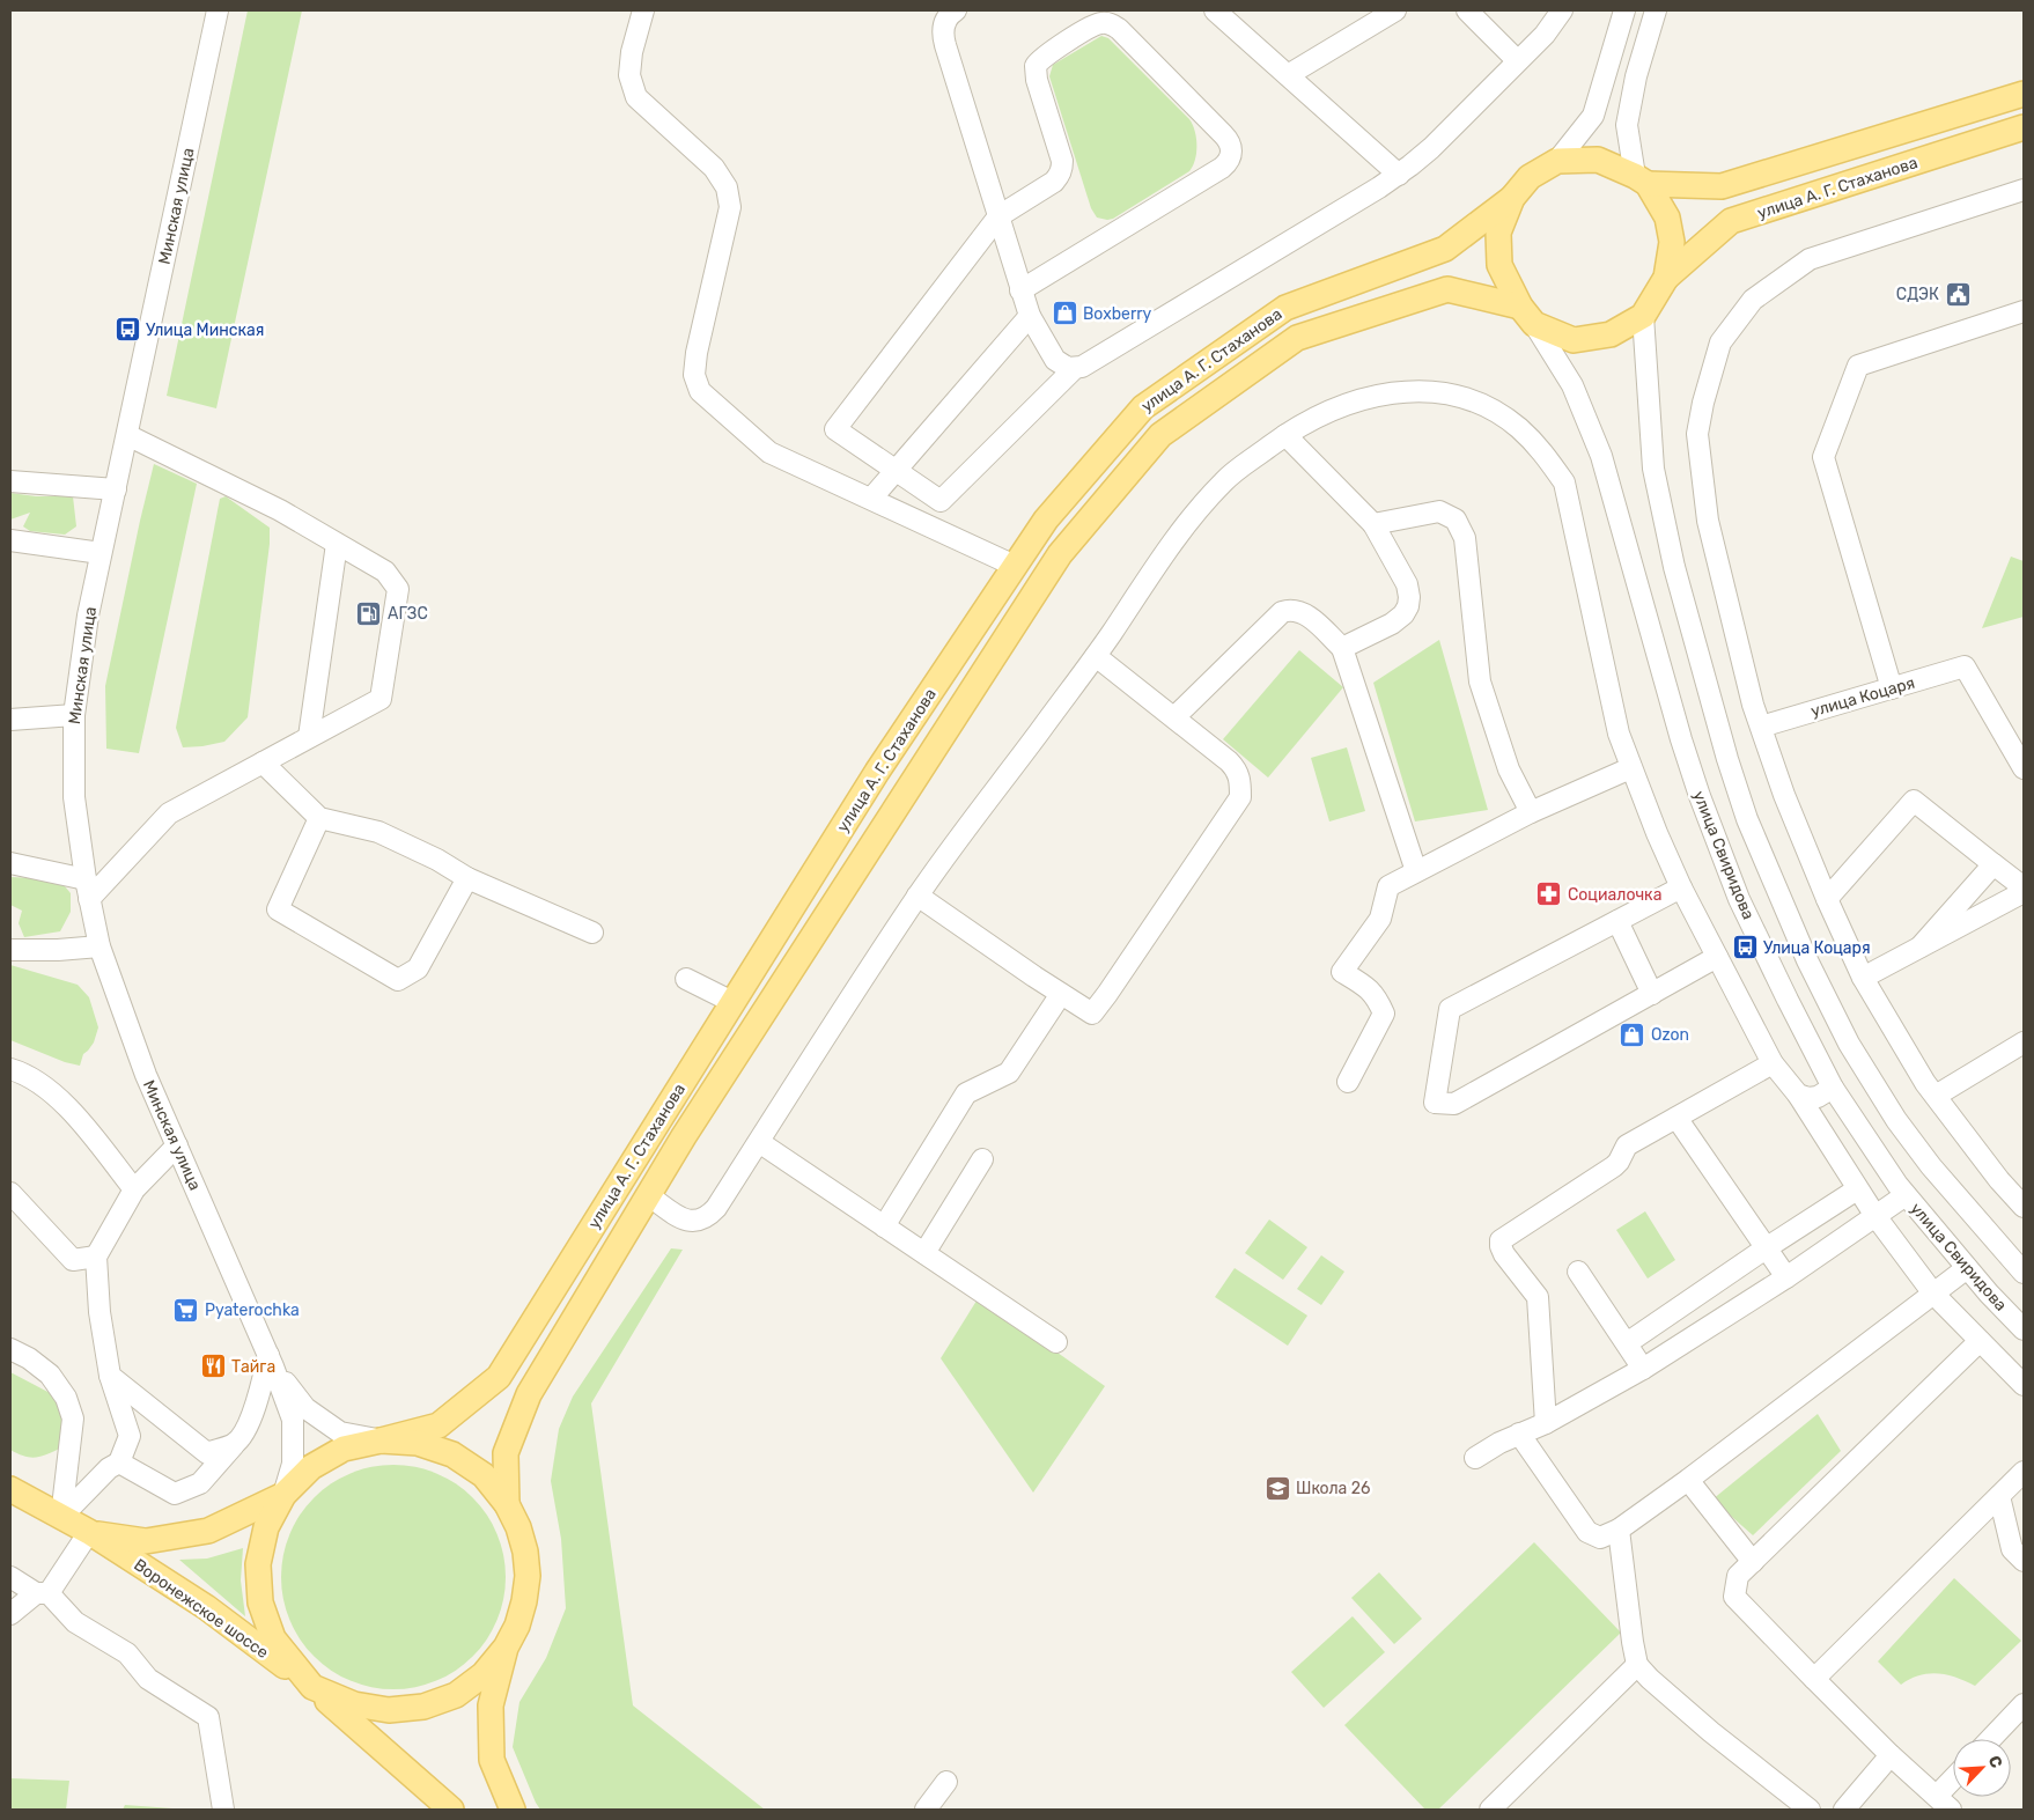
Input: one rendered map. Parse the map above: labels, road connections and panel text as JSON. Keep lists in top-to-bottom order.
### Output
{
  "streets": {
    "main road": ["улица А. Г. Стаханова", "Воронежское шоссе"],
    "street": ["Минская улица", "улица Коцаря", "улица Свиридова"]
  },
  "crossings": [
    ["улица А. Г. Стаханова", "улица Свиридова"],
    ["улица А. Г. Стаханова", "Воронежское шоссе"]
  ],
  "places": {
    "public building": ["СДЭК"],
    "shop": ["Boxberry", "Ozon"],
    "bus stop": ["Улица Минская", "Улица Коцаря"],
    "fuel station": ["АГЗС"],
    "pharmacy": ["Социалочка"],
    "supermarket": ["Pyaterochka"],
    "restaurant": ["Тайга"],
    "school or university": ["Школа 26"]
  },
  "north": "top right"
}
